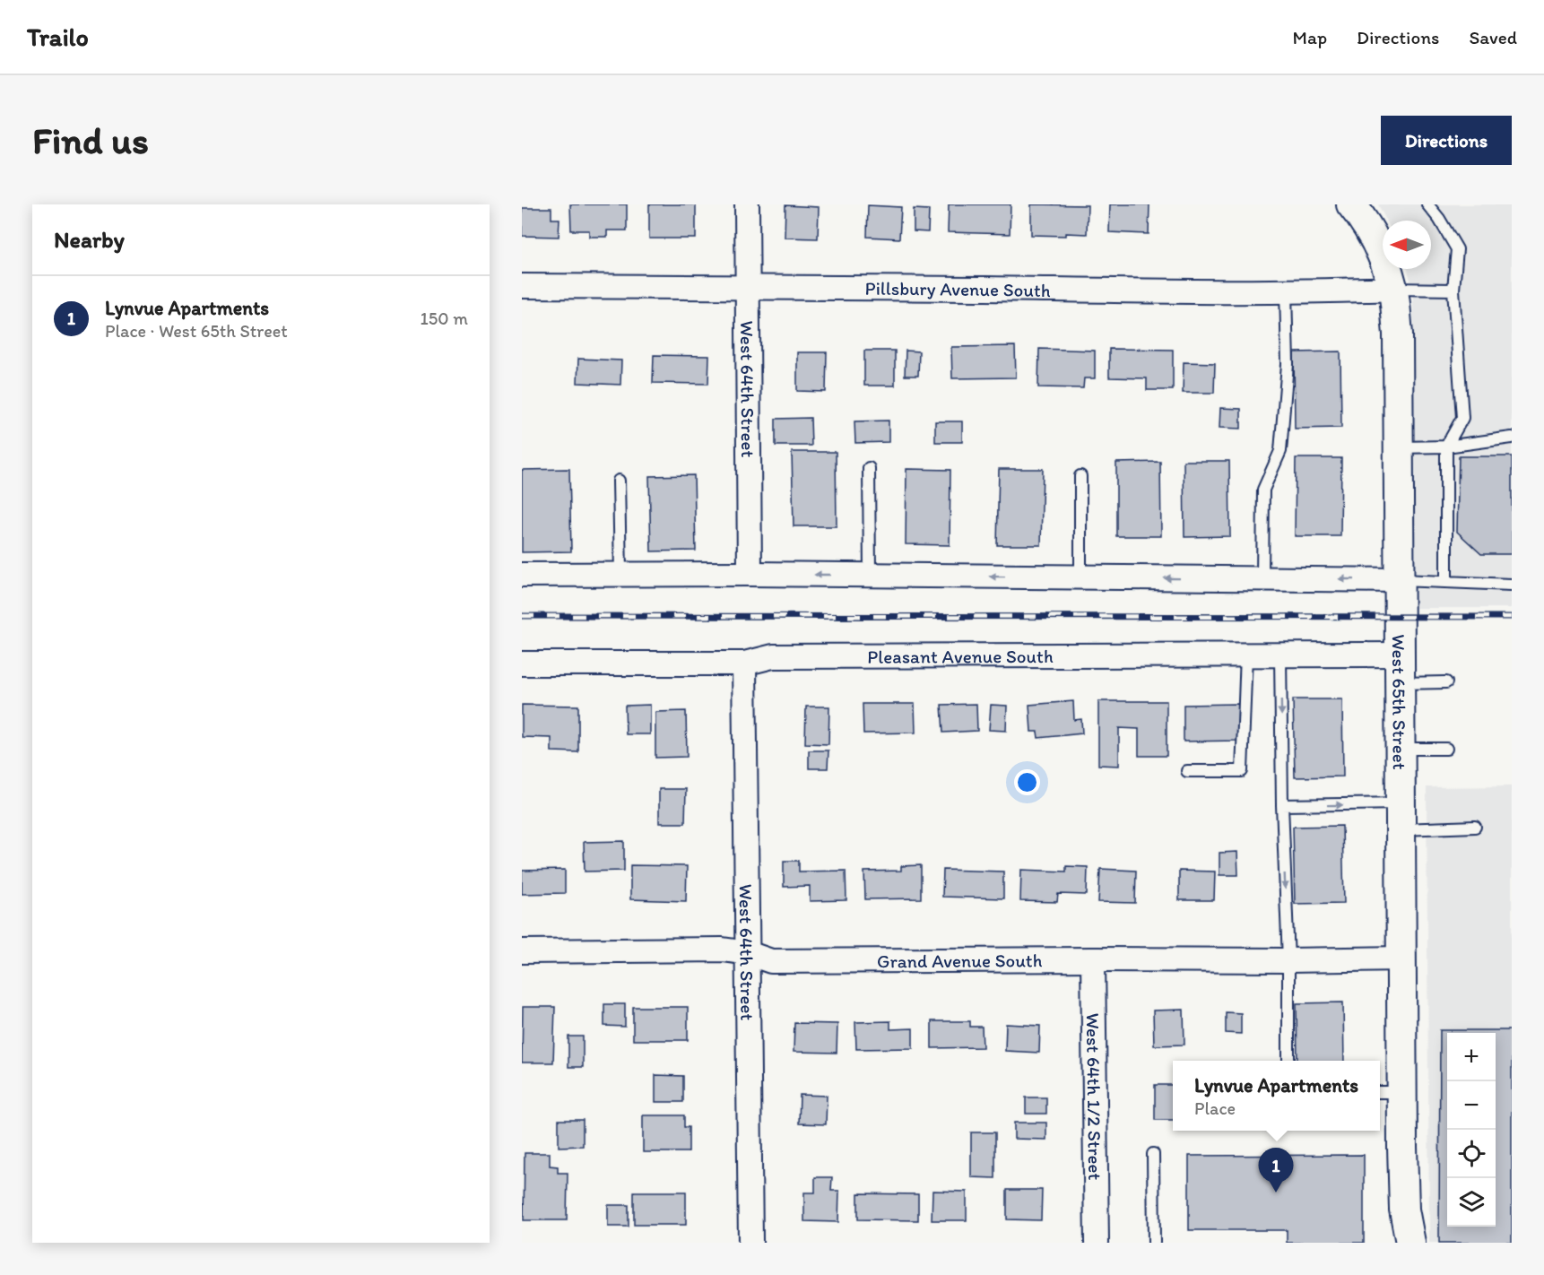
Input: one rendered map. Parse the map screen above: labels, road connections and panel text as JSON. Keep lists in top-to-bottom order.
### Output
{
  "streets": {
    "street": [
      "Pillsbury Avenue South",
      "West 64th Street",
      "Pleasant Avenue South",
      "West 65th Street",
      "Grand Avenue South",
      "West 64th 1/2 Street"
    ]
  },
  "crossings": [
    ["Pillsbury Avenue South", "West 64th Street"],
    ["Pillsbury Avenue South", "West 65th Street"],
    ["West 64th Street", "Pleasant Avenue South"],
    ["West 64th Street", "Grand Avenue South"],
    ["Pleasant Avenue South", "West 65th Street"],
    ["West 65th Street", "Grand Avenue South"],
    ["Grand Avenue South", "West 64th 1/2 Street"]
  ],
  "north": "left",
  "page": {
    "header": "Trailo",
    "nav": ["Map", "Directions", "Saved"],
    "buttons": "Directions",
    "title": "Find us",
    "heading": "Nearby",
    "list": [
      {
        "mark": "1",
        "name": "Lynvue Apartments",
        "note": "Place · West 65th Street",
        "value": "150 m"
      }
    ],
    "map_buttons": ["+", "−"],
    "popup": ["Lynvue Apartments", "Place"],
    "pins": "1"
  }
}
